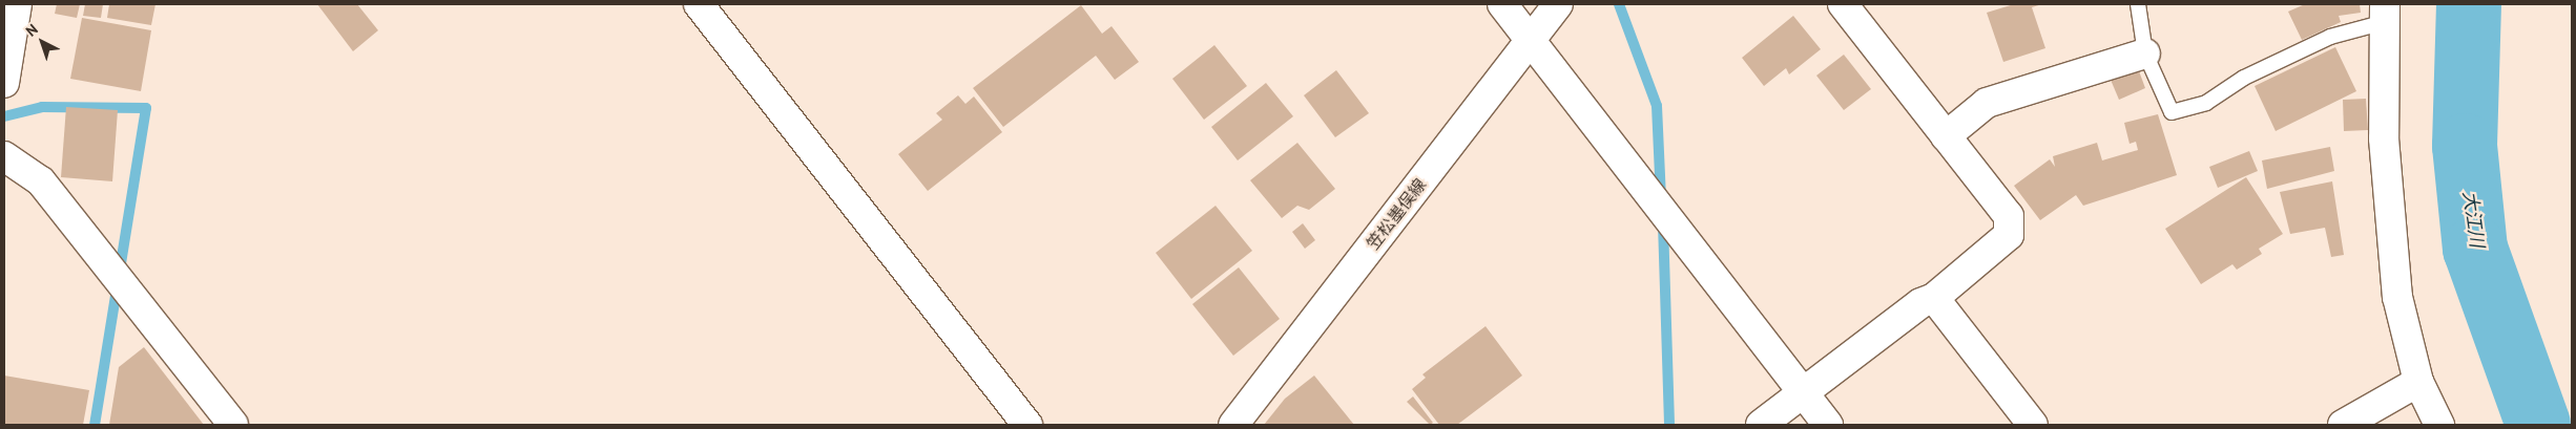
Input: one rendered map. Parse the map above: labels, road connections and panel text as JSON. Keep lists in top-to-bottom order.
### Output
{
  "streets": {
    "street": ["笠松墨俣線"]
  },
  "water": ["大江川"],
  "north": "top left"
}
